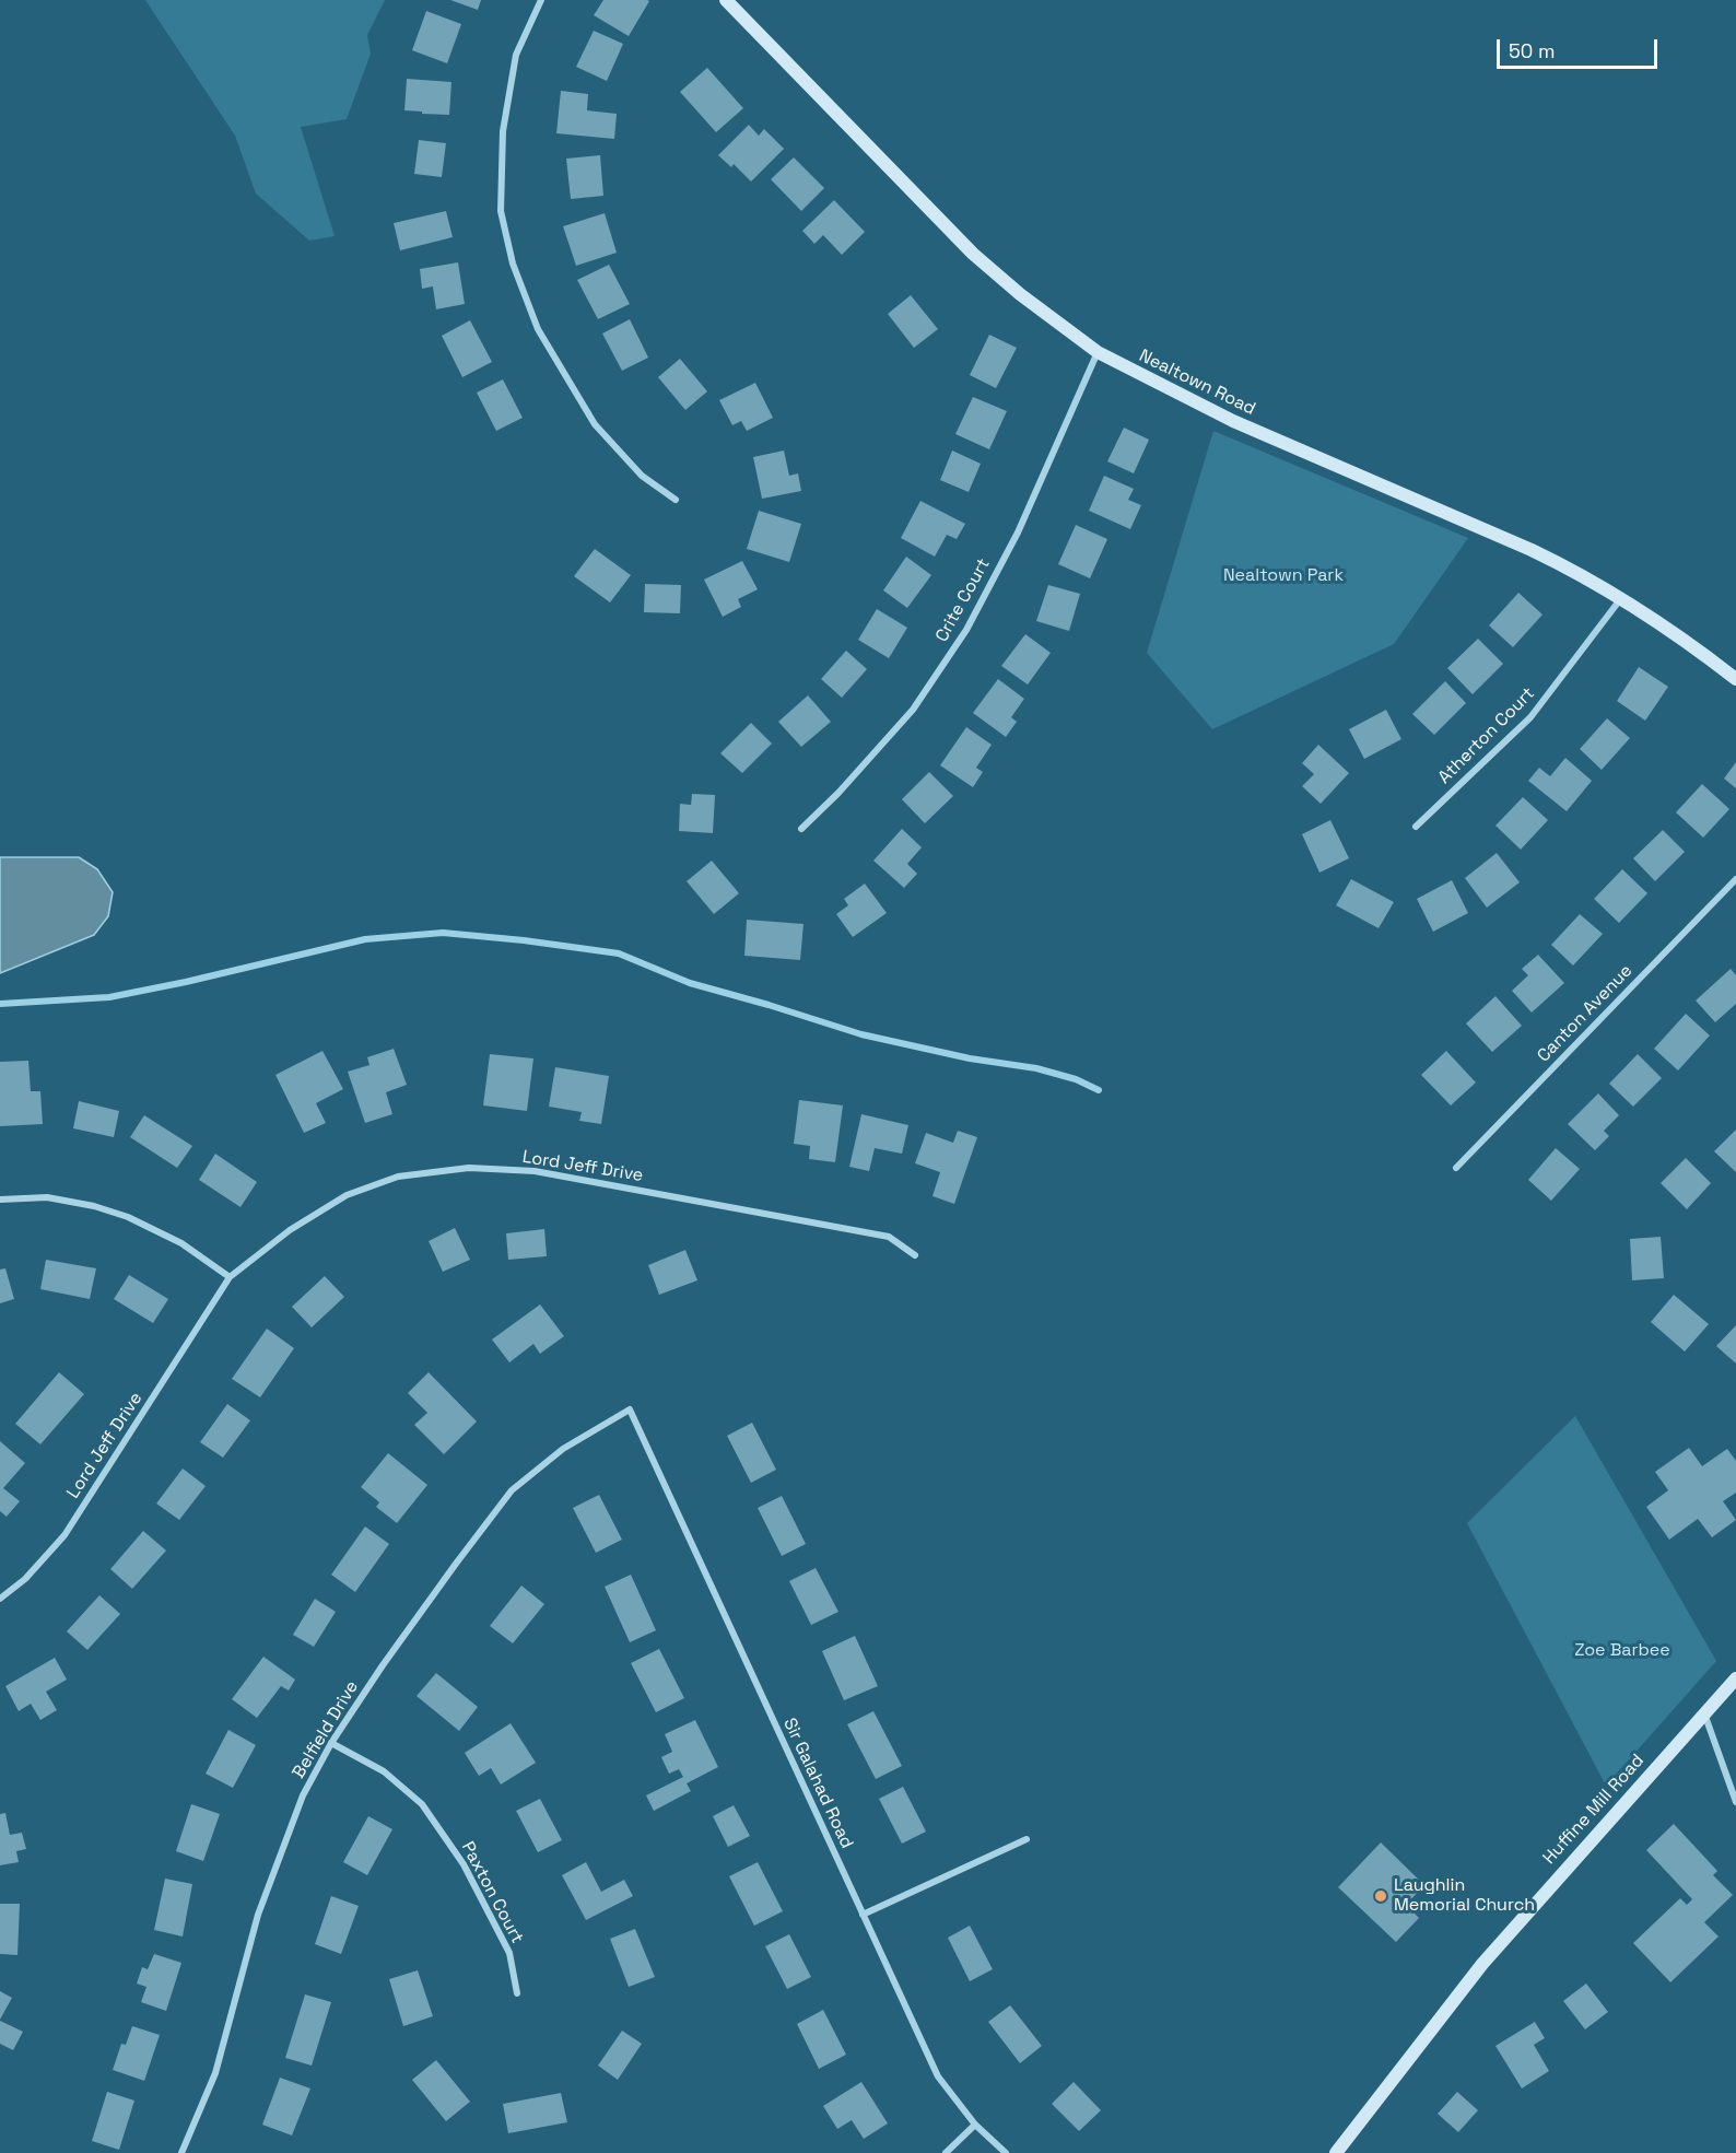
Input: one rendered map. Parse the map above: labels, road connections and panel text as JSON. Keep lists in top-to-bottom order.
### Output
{
  "streets": {
    "street": [
      "Nealtown Road",
      "Crite Court",
      "Atherton Court",
      "Canton Avenue",
      "Lord Jeff Drive",
      "Belfield Drive",
      "Sir Galahad Road",
      "Huffine Mill Road",
      "Paxton Court"
    ]
  },
  "crossings": [
    ["Nealtown Road", "Crite Court"],
    ["Nealtown Road", "Atherton Court"],
    ["Belfield Drive", "Sir Galahad Road"],
    ["Belfield Drive", "Paxton Court"]
  ],
  "parks": ["Nealtown Park", "Zoe Barbee"],
  "places": ["Laughlin Memorial Church"],
  "scale_bar": "50 m"
}
